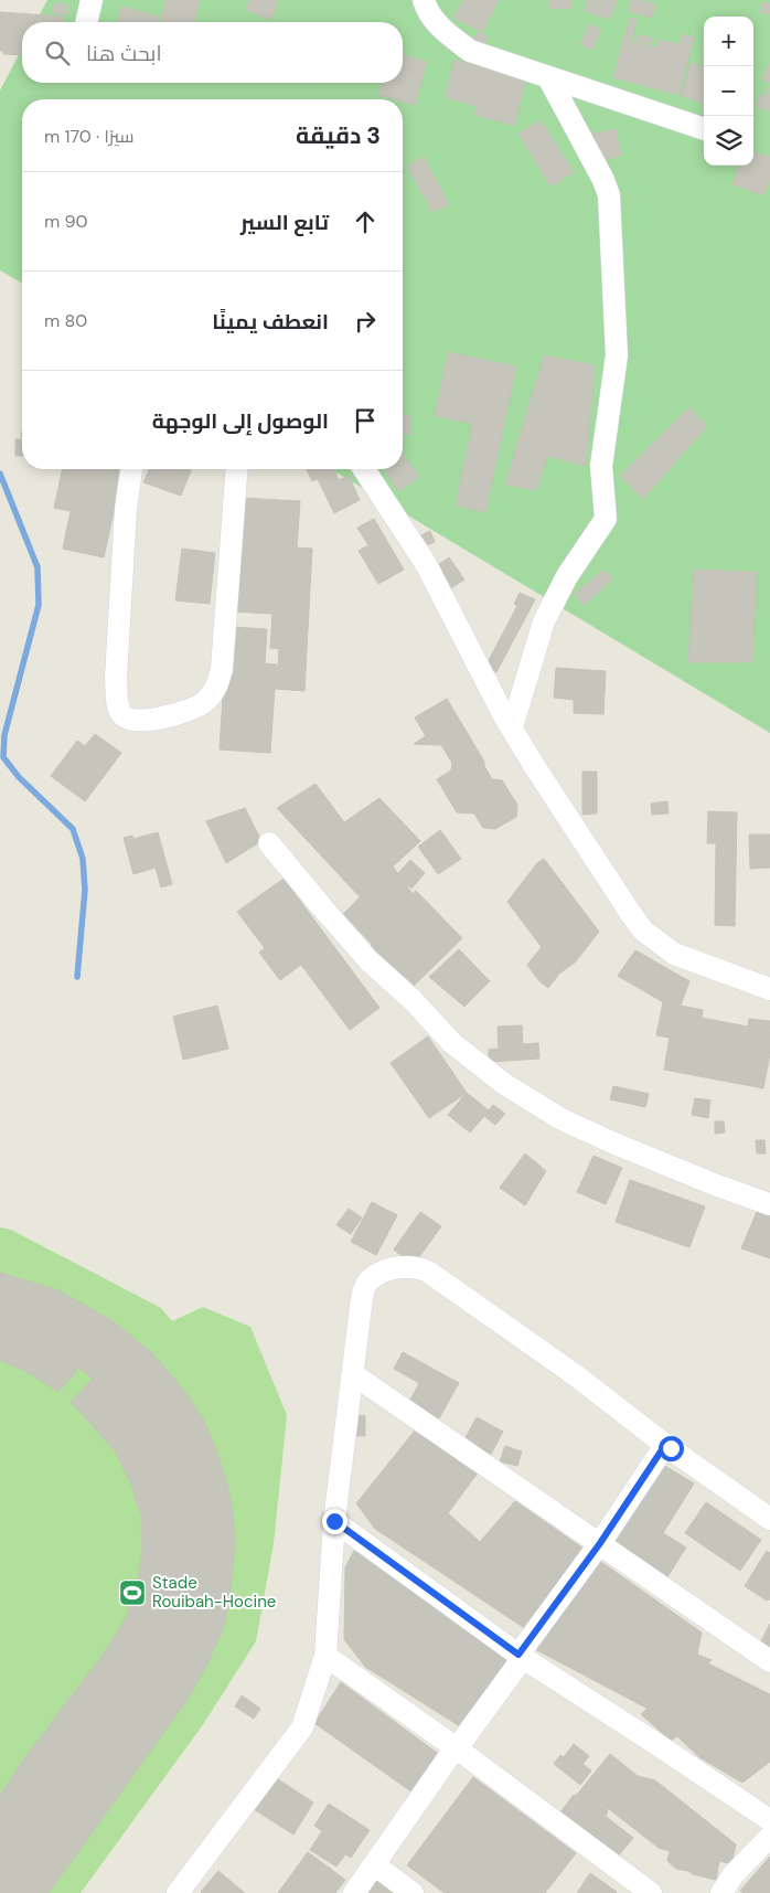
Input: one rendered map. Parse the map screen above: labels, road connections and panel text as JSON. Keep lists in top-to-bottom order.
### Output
{
  "places": {
    "sports": ["Stade Rouibah-Hocine"]
  },
  "page": {
    "map_buttons": ["+", "−"],
    "search": "ابحث هنا",
    "heading": ["3 دقيقة", "سيرًا · 170 m"],
    "list": [
      ["تابع السير", "90 m"],
      ["انعطف يمينًا", "80 m"],
      "الوصول إلى الوجهة"
    ]
  }
}
